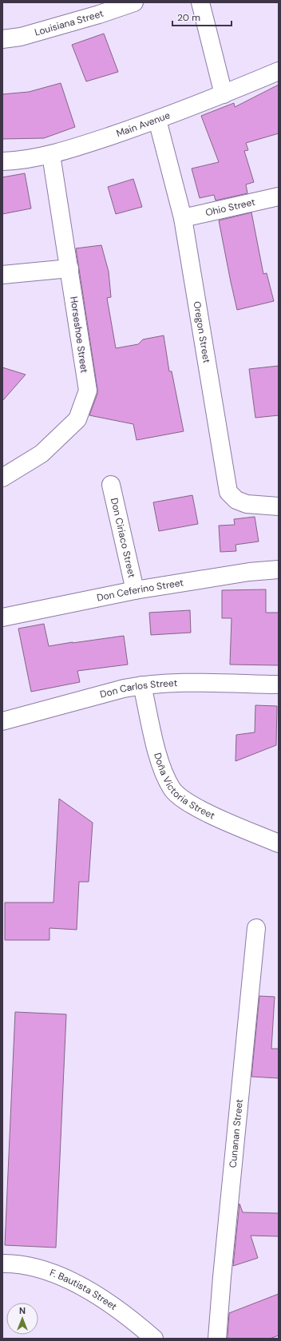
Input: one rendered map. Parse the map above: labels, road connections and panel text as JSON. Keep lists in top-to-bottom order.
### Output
{
  "streets": {
    "street": [
      "Louisiana Street",
      "Main Avenue",
      "Ohio Street",
      "Oregon Street",
      "Horseshoe Street",
      "Don Ciriaco Street",
      "Don Ceferino Street",
      "Don Carlos Street",
      "Doña Victoria Street",
      "Cunanan Street",
      "F. Bautista Street"
    ]
  },
  "crossings": [
    ["Main Avenue", "Oregon Street"],
    ["Main Avenue", "Horseshoe Street"],
    ["Ohio Street", "Oregon Street"],
    ["Don Ciriaco Street", "Don Ceferino Street"],
    ["Don Carlos Street", "Doña Victoria Street"]
  ],
  "scale_bar": "20 m",
  "north": "top"
}
